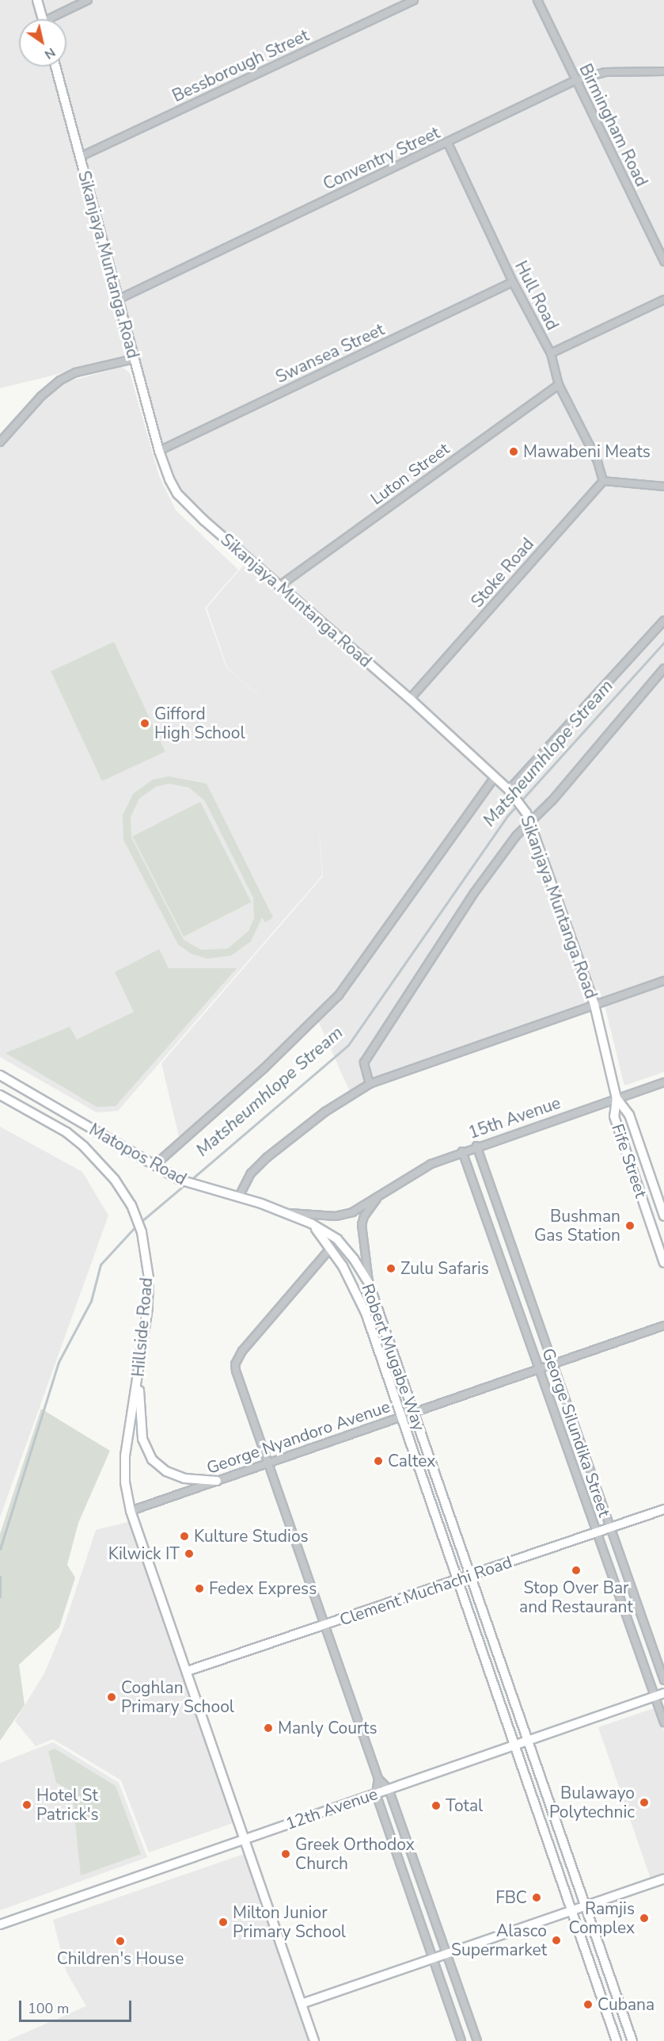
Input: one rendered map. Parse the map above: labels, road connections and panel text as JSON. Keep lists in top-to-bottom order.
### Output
{
  "streets": {
    "street": [
      "Bessborough Street",
      "Birmingham Road",
      "Conventry Street",
      "Sikanjaya Muntanga Road",
      "Hull Road",
      "Swansea Street",
      "Luton Street",
      "Stoke Road",
      "15th Avenue",
      "Matopos Road",
      "Fife Street",
      "Hillside Road",
      "Robert Mugabe Way",
      "George Silundika Street",
      "George Nyandoro Avenue",
      "Clement Muchachi Road",
      "12th Avenue"
    ]
  },
  "crossings": [
    ["Bessborough Street", "Sikanjaya Muntanga Road"],
    ["Birmingham Road", "Conventry Street"],
    ["Conventry Street", "Sikanjaya Muntanga Road"],
    ["Conventry Street", "Hull Road"],
    ["Sikanjaya Muntanga Road", "Swansea Street"],
    ["Sikanjaya Muntanga Road", "Luton Street"],
    ["Sikanjaya Muntanga Road", "Stoke Road"],
    ["Sikanjaya Muntanga Road", "15th Avenue"],
    ["Sikanjaya Muntanga Road", "Fife Street"],
    ["Hull Road", "Swansea Street"],
    ["Hull Road", "Luton Street"],
    ["Hull Road", "Stoke Road"],
    ["15th Avenue", "Matopos Road"],
    ["15th Avenue", "Fife Street"],
    ["15th Avenue", "Robert Mugabe Way"],
    ["15th Avenue", "George Silundika Street"],
    ["Matopos Road", "Robert Mugabe Way"],
    ["Hillside Road", "George Nyandoro Avenue"],
    ["Hillside Road", "Clement Muchachi Road"],
    ["Hillside Road", "12th Avenue"],
    ["Robert Mugabe Way", "George Nyandoro Avenue"],
    ["Robert Mugabe Way", "Clement Muchachi Road"],
    ["Robert Mugabe Way", "12th Avenue"],
    ["George Silundika Street", "George Nyandoro Avenue"],
    ["George Silundika Street", "Clement Muchachi Road"],
    ["George Silundika Street", "12th Avenue"]
  ],
  "water": ["Matsheumhlope Stream"],
  "places": [
    "Mawabeni Meats",
    "Gifford High School",
    "Bushman Gas Station",
    "Zulu Safaris",
    "Caltex",
    "Kulture Studios",
    "Kilwick IT",
    "Stop Over Bar and Restaurant",
    "Fedex Express",
    "Coghlan Primary School",
    "Manly Courts",
    "Bulawayo Polytechnic",
    "Hotel St Patrick's",
    "Total",
    "Greek Orthodox Church",
    "FBC",
    "Ramjis Complex",
    "Milton Junior Primary School",
    "Alasco Supermarket",
    "Children's House",
    "Cubana"
  ],
  "scale_bar": "100 m",
  "north": "bottom right"
}
